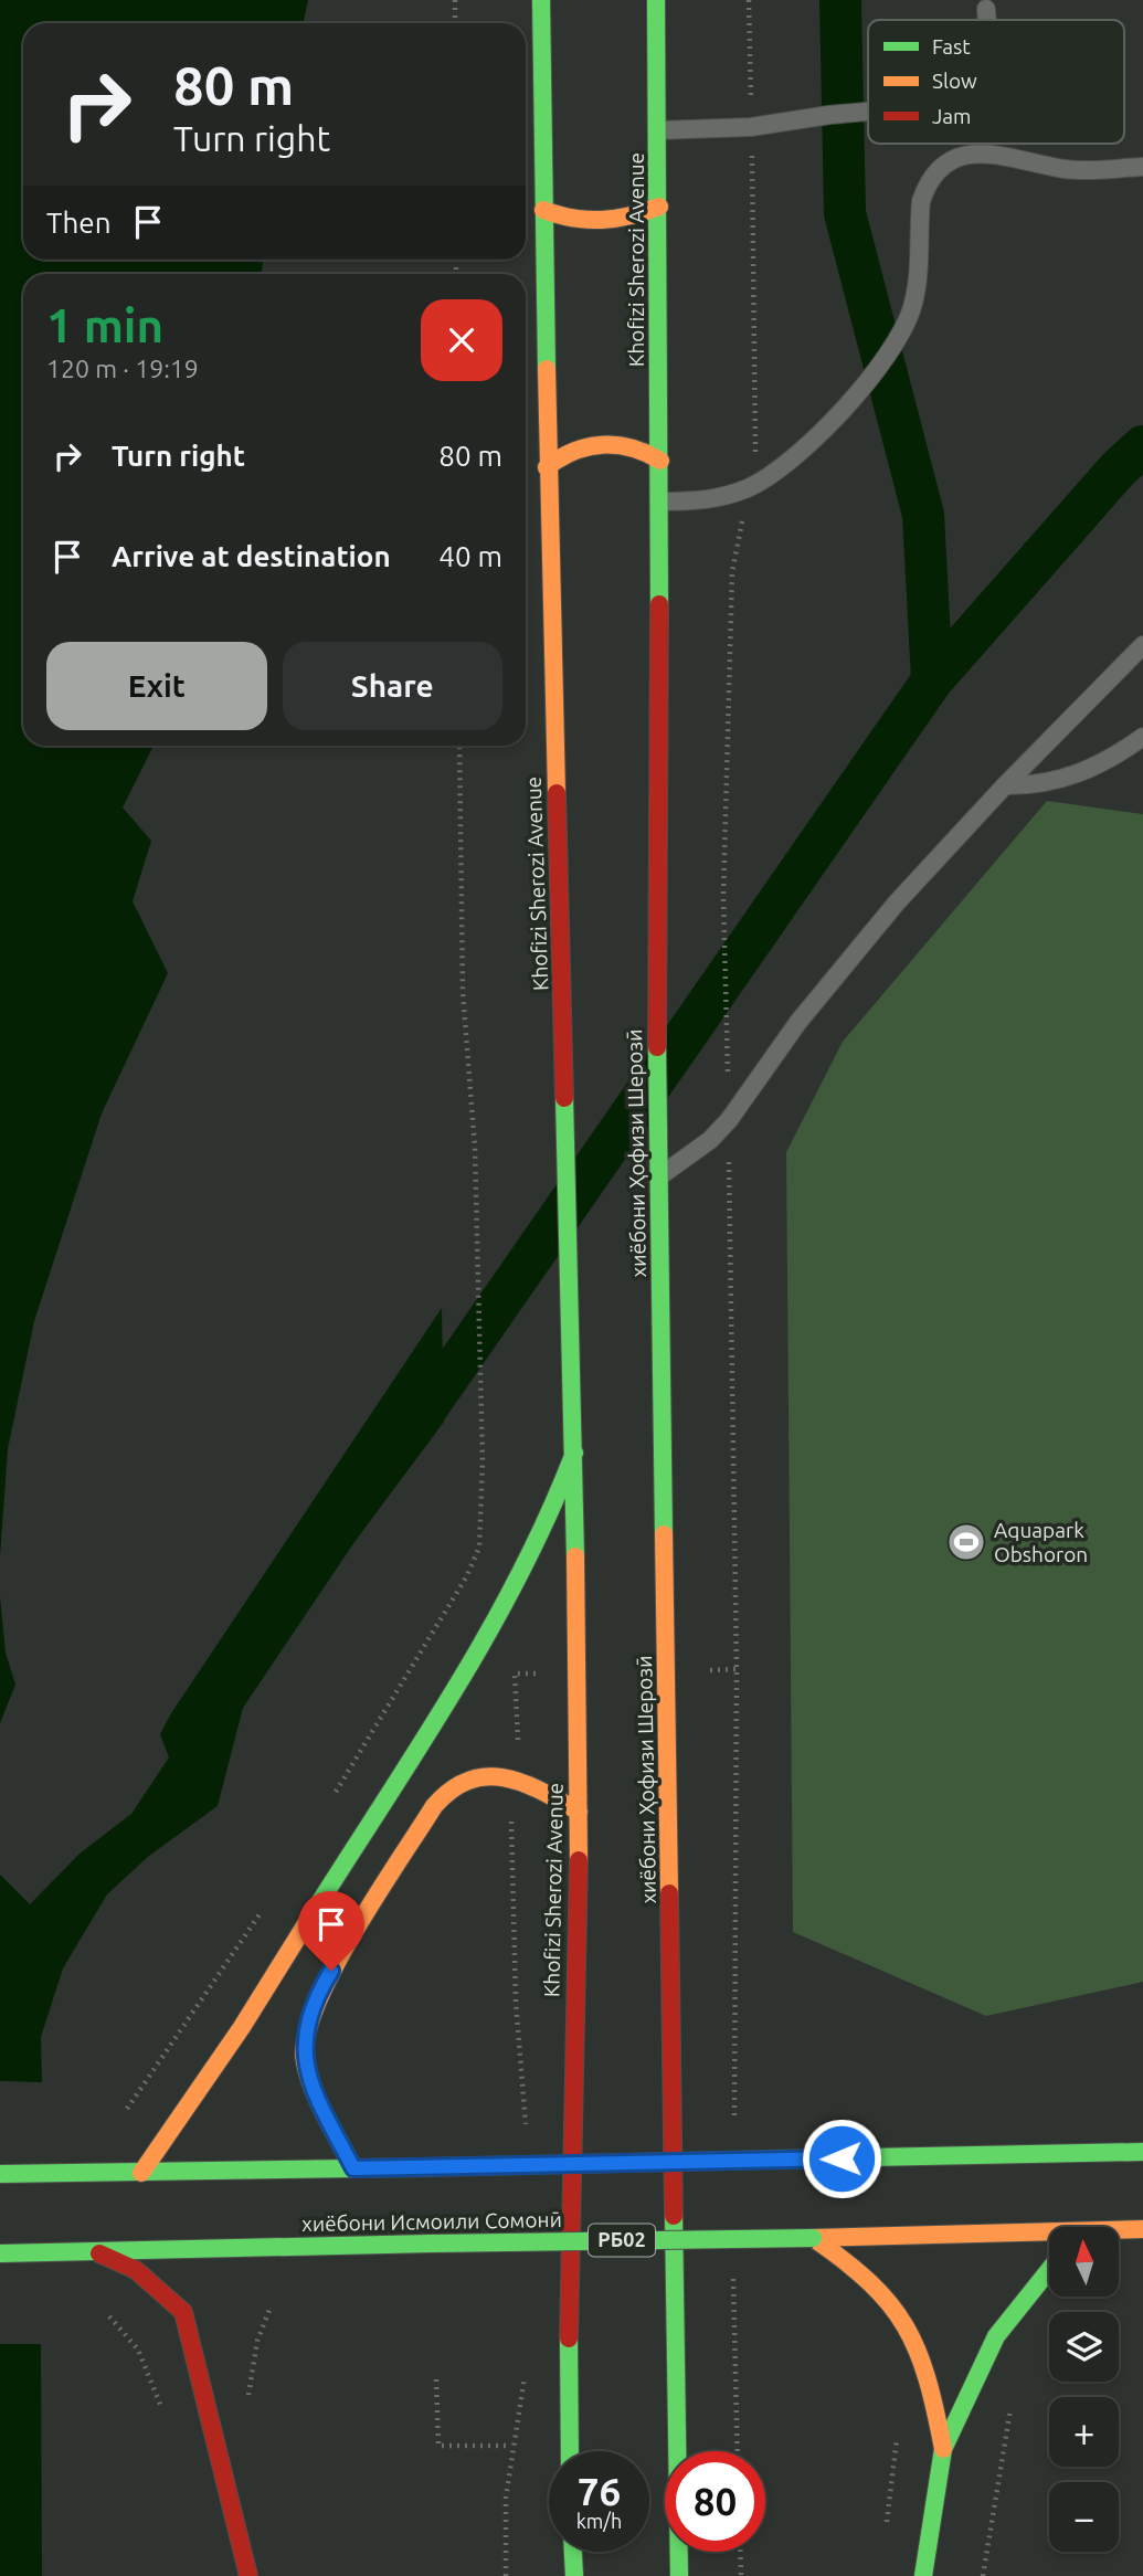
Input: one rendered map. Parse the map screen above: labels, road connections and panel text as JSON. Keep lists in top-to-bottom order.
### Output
{
  "streets": {
    "main road": [
      "Khofizi Sherozi Avenue",
      "хиёбони Ҳофизи Шерозӣ",
      "хиёбони Исмоили Сомонӣ",
      "РБ02"
    ]
  },
  "crossings": [
    ["Khofizi Sherozi Avenue", "хиёбони Ҳофизи Шерозӣ"]
  ],
  "places": {
    "sports": ["Aquapark Obshoron"]
  },
  "legend": ["Fast", "Slow", "Jam"],
  "north": "top",
  "page": {
    "turn": ["80 m", "Turn right"],
    "then": "Then",
    "heading": ["1 min", "120 m · 19:19"],
    "list": [
      {
        "name": "Turn right",
        "value": "80 m"
      },
      {
        "name": "Arrive at destination",
        "value": "40 m"
      }
    ],
    "buttons": ["Exit", "Share"],
    "map_buttons": ["+", "−"],
    "speed": "76 km/h",
    "limit": "80"
  }
}
